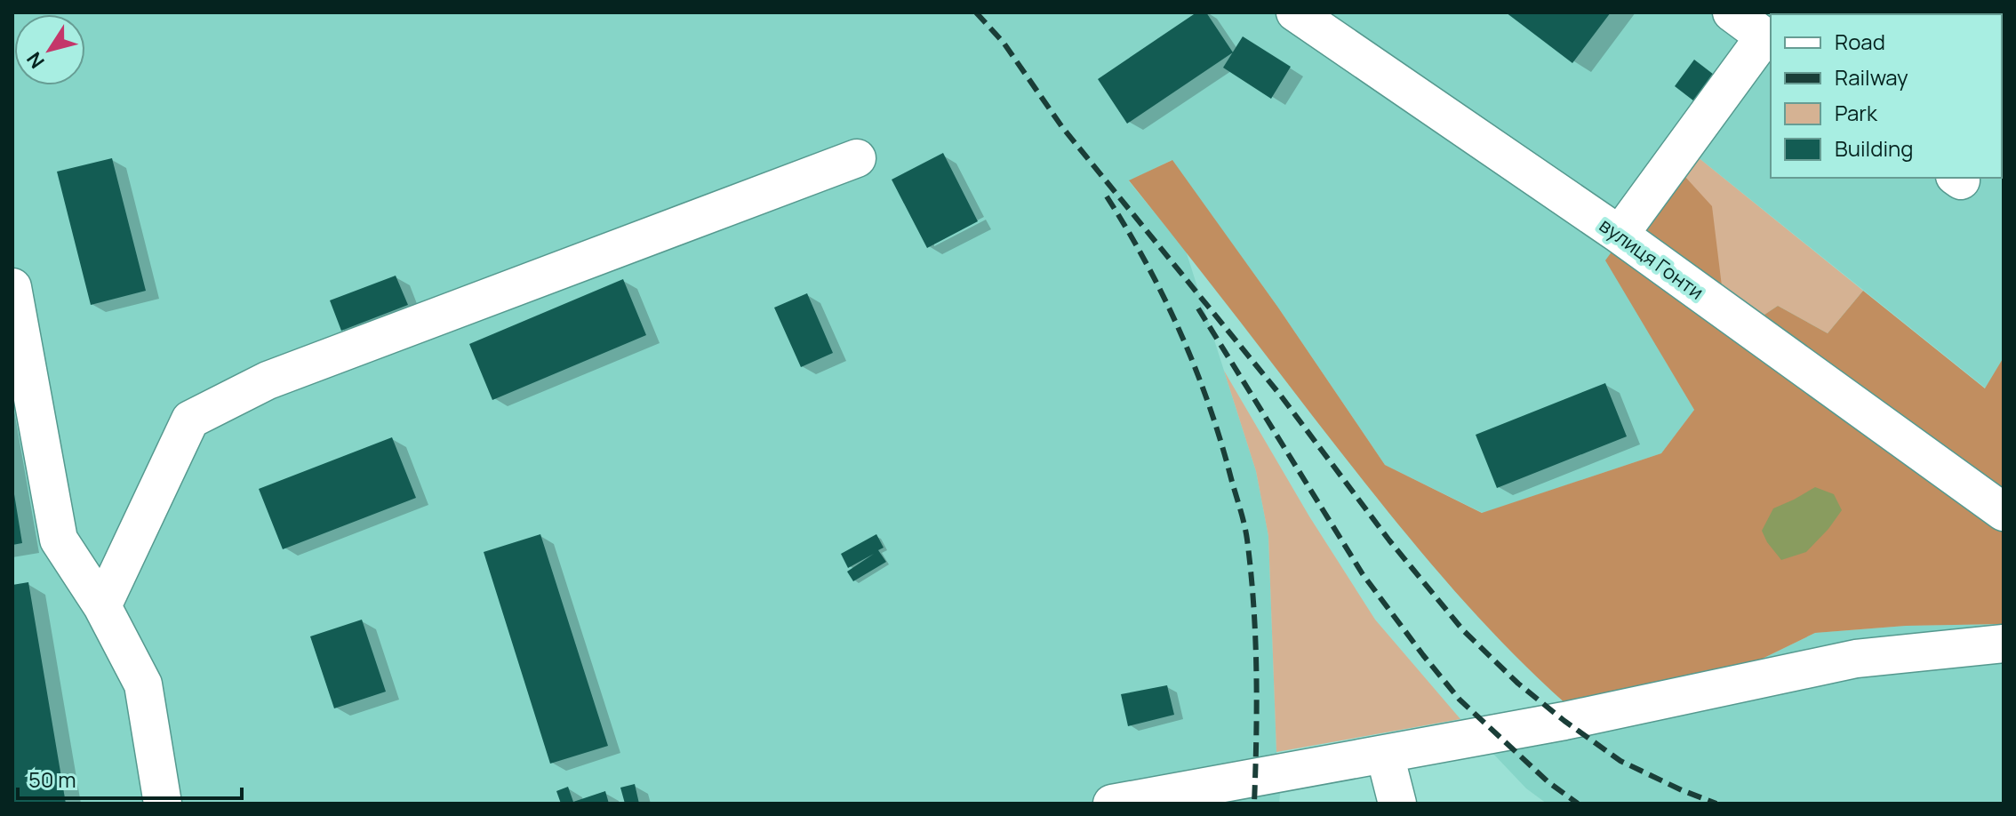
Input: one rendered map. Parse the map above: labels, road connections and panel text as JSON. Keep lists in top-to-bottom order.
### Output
{
  "streets": {
    "street": ["вулиця Гонти"]
  },
  "legend": [
    "Road",
    "Railway",
    "Park",
    "Building"
  ],
  "scale_bar": "50 m",
  "north": "bottom left"
}
